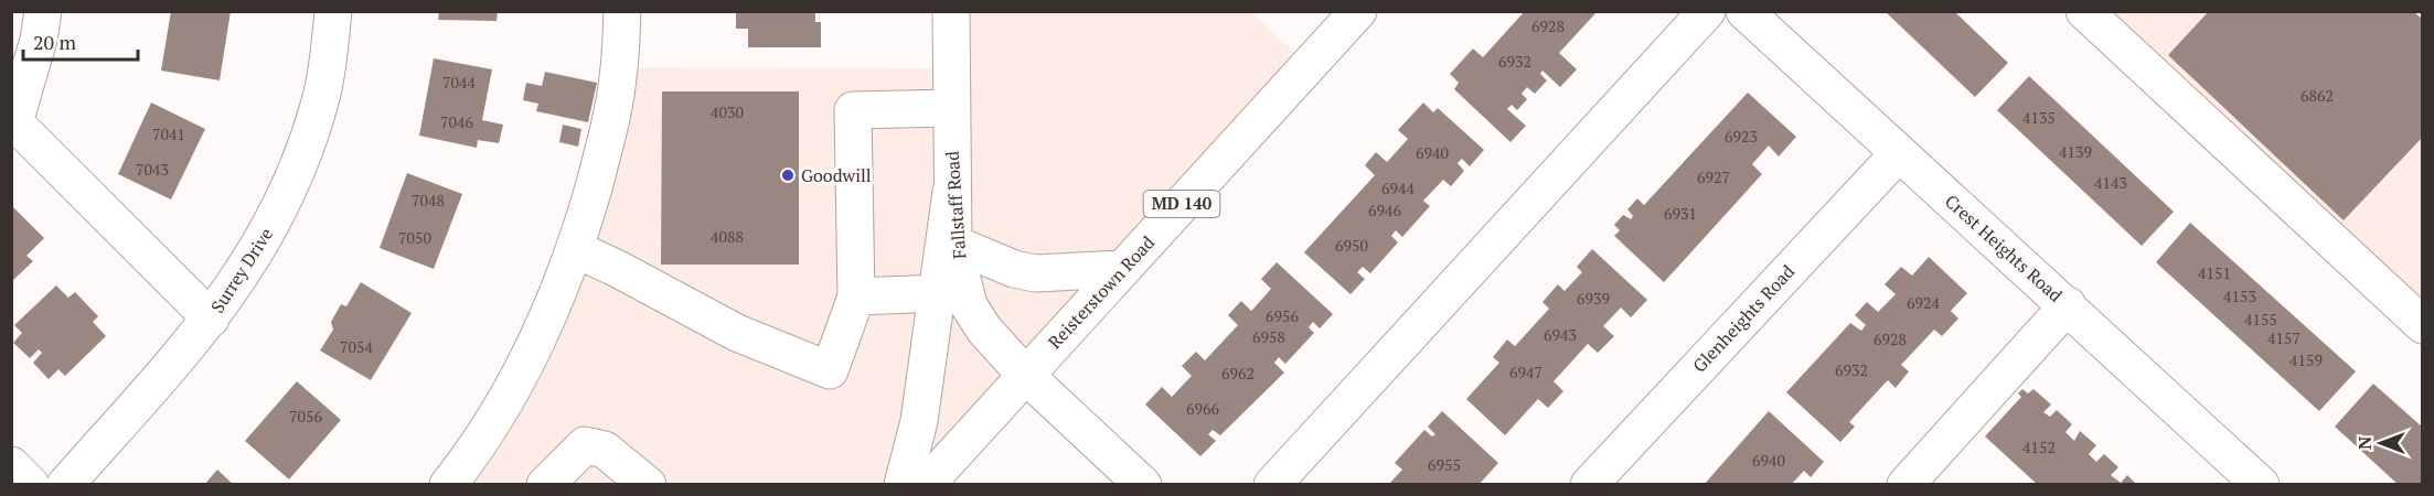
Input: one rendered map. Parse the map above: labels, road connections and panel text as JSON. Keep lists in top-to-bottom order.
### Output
{
  "streets": {
    "street": [
      "MD 140",
      "Fallstaff Road",
      "Crest Heights Road",
      "Surrey Drive",
      "Reisterstown Road",
      "Glenheights Road"
    ]
  },
  "crossings": [
    ["Fallstaff Road", "Reisterstown Road"],
    ["Crest Heights Road", "Glenheights Road"]
  ],
  "places": ["Goodwill"],
  "house_numbers": [
    "6928",
    "6932",
    "7044",
    "6862",
    "4030",
    "4135",
    "7046",
    "7041",
    "6923",
    "4139",
    "6940",
    "7043",
    "6927",
    "4143",
    "6944",
    "7048",
    "6946",
    "6931",
    "4088",
    "7050",
    "6950",
    "4151",
    "4153",
    "6939",
    "6924",
    "6956",
    "4155",
    "6943",
    "6958",
    "4157",
    "6928",
    "7054",
    "4159",
    "6932",
    "6947",
    "6962",
    "6966",
    "7056",
    "4152",
    "6940",
    "6955"
  ],
  "scale_bar": "20 m",
  "north": "left"
}
